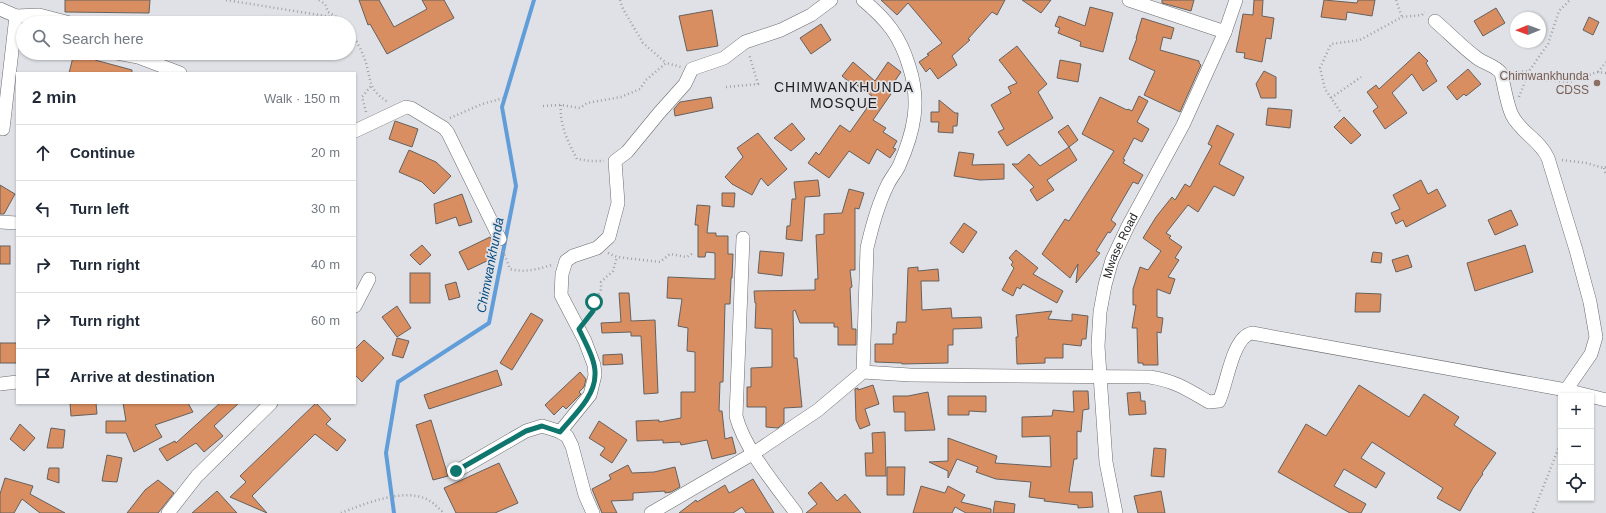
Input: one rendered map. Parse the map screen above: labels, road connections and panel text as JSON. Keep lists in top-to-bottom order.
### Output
{
  "streets": {
    "street": ["Mwase Road"]
  },
  "districts": ["CHIMWANKHUNDA MOSQUE"],
  "water": ["Chimwankhunda"],
  "places": ["Chimwankhunda CDSS"],
  "north": "left",
  "page": {
    "search": "Search here",
    "heading": ["2 min", "Walk · 150 m"],
    "list": [
      ["Continue", "20 m"],
      ["Turn left", "30 m"],
      ["Turn right", "40 m"],
      ["Turn right", "60 m"],
      "Arrive at destination"
    ],
    "map_buttons": ["+", "−"]
  }
}
